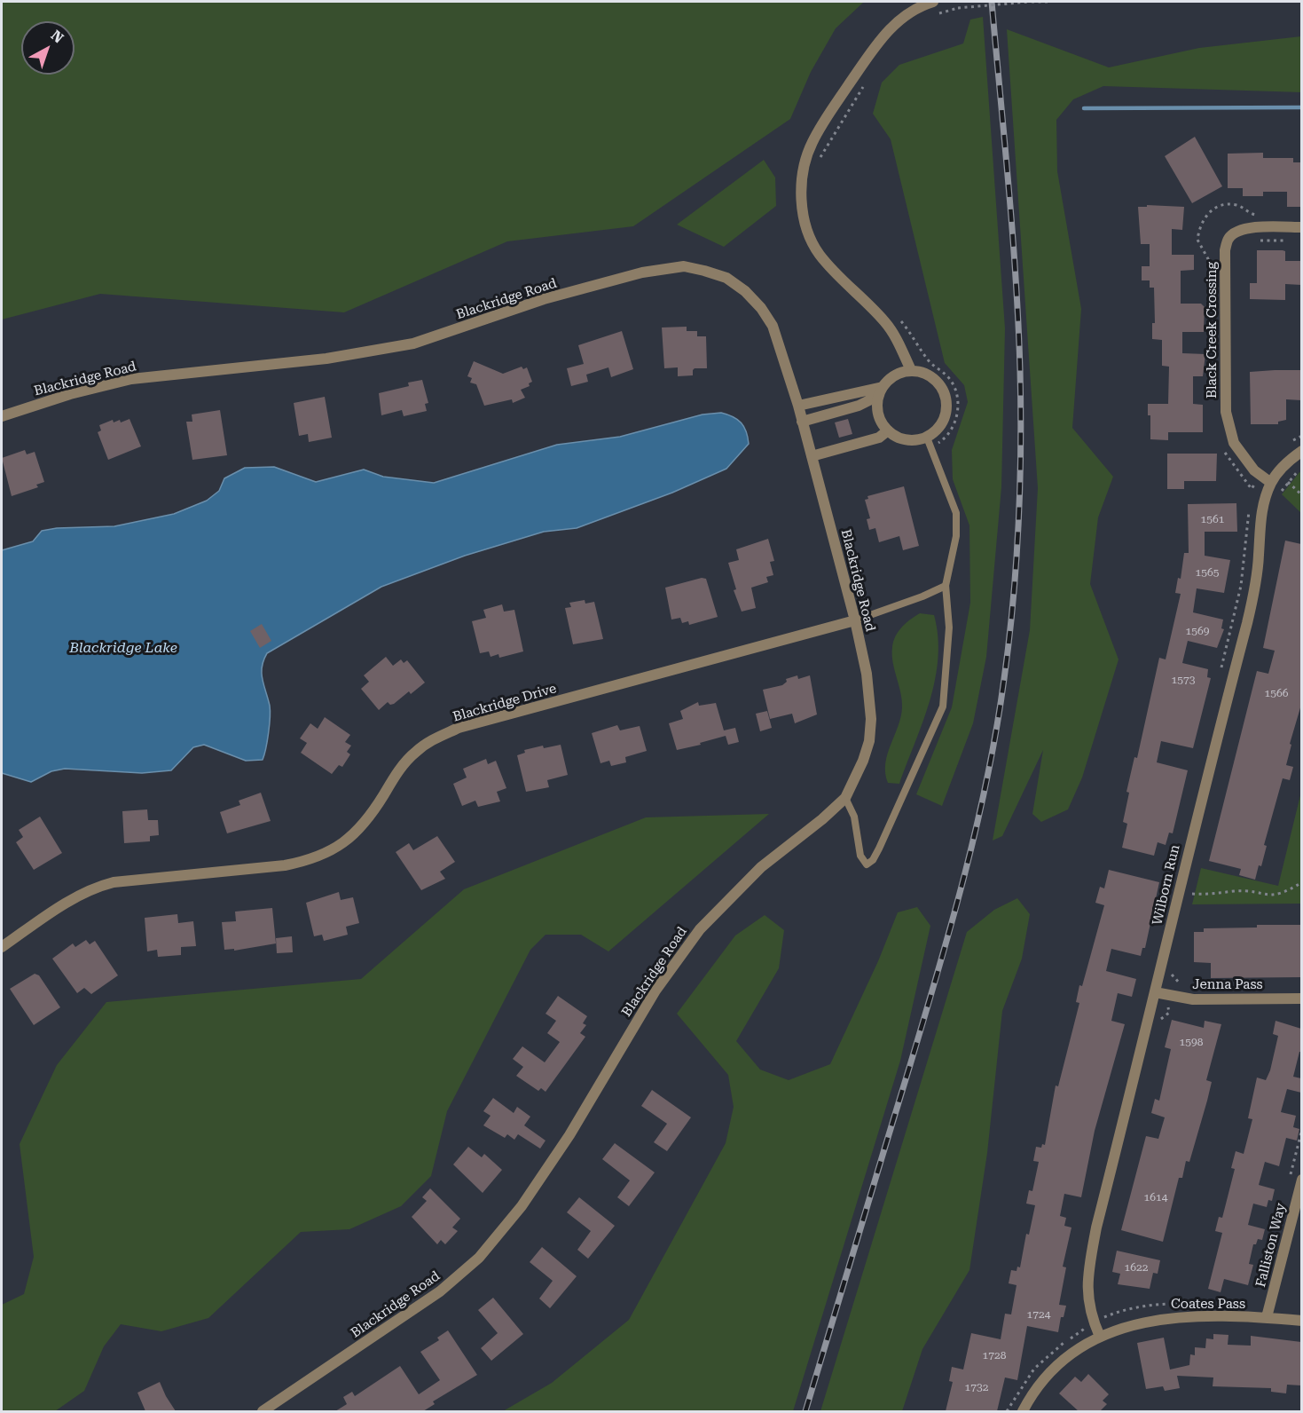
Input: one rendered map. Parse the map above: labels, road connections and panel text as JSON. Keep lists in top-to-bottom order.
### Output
{
  "streets": {
    "street": [
      "Blackridge Road",
      "Black Creek Crossing",
      "Blackridge Drive",
      "Wilborn Run",
      "Jenna Pass",
      "Falliston Way",
      "Coates Pass"
    ]
  },
  "crossings": [
    ["Blackridge Road", "Blackridge Drive"],
    ["Black Creek Crossing", "Wilborn Run"],
    ["Wilborn Run", "Jenna Pass"],
    ["Wilborn Run", "Coates Pass"],
    ["Falliston Way", "Coates Pass"]
  ],
  "water": ["Blackridge Lake"],
  "house_numbers": [
    "1561",
    "1565",
    "1569",
    "1573",
    "1566",
    "1598",
    "1614",
    "1622",
    "1724",
    "1728",
    "1732"
  ],
  "north": "top right"
}
